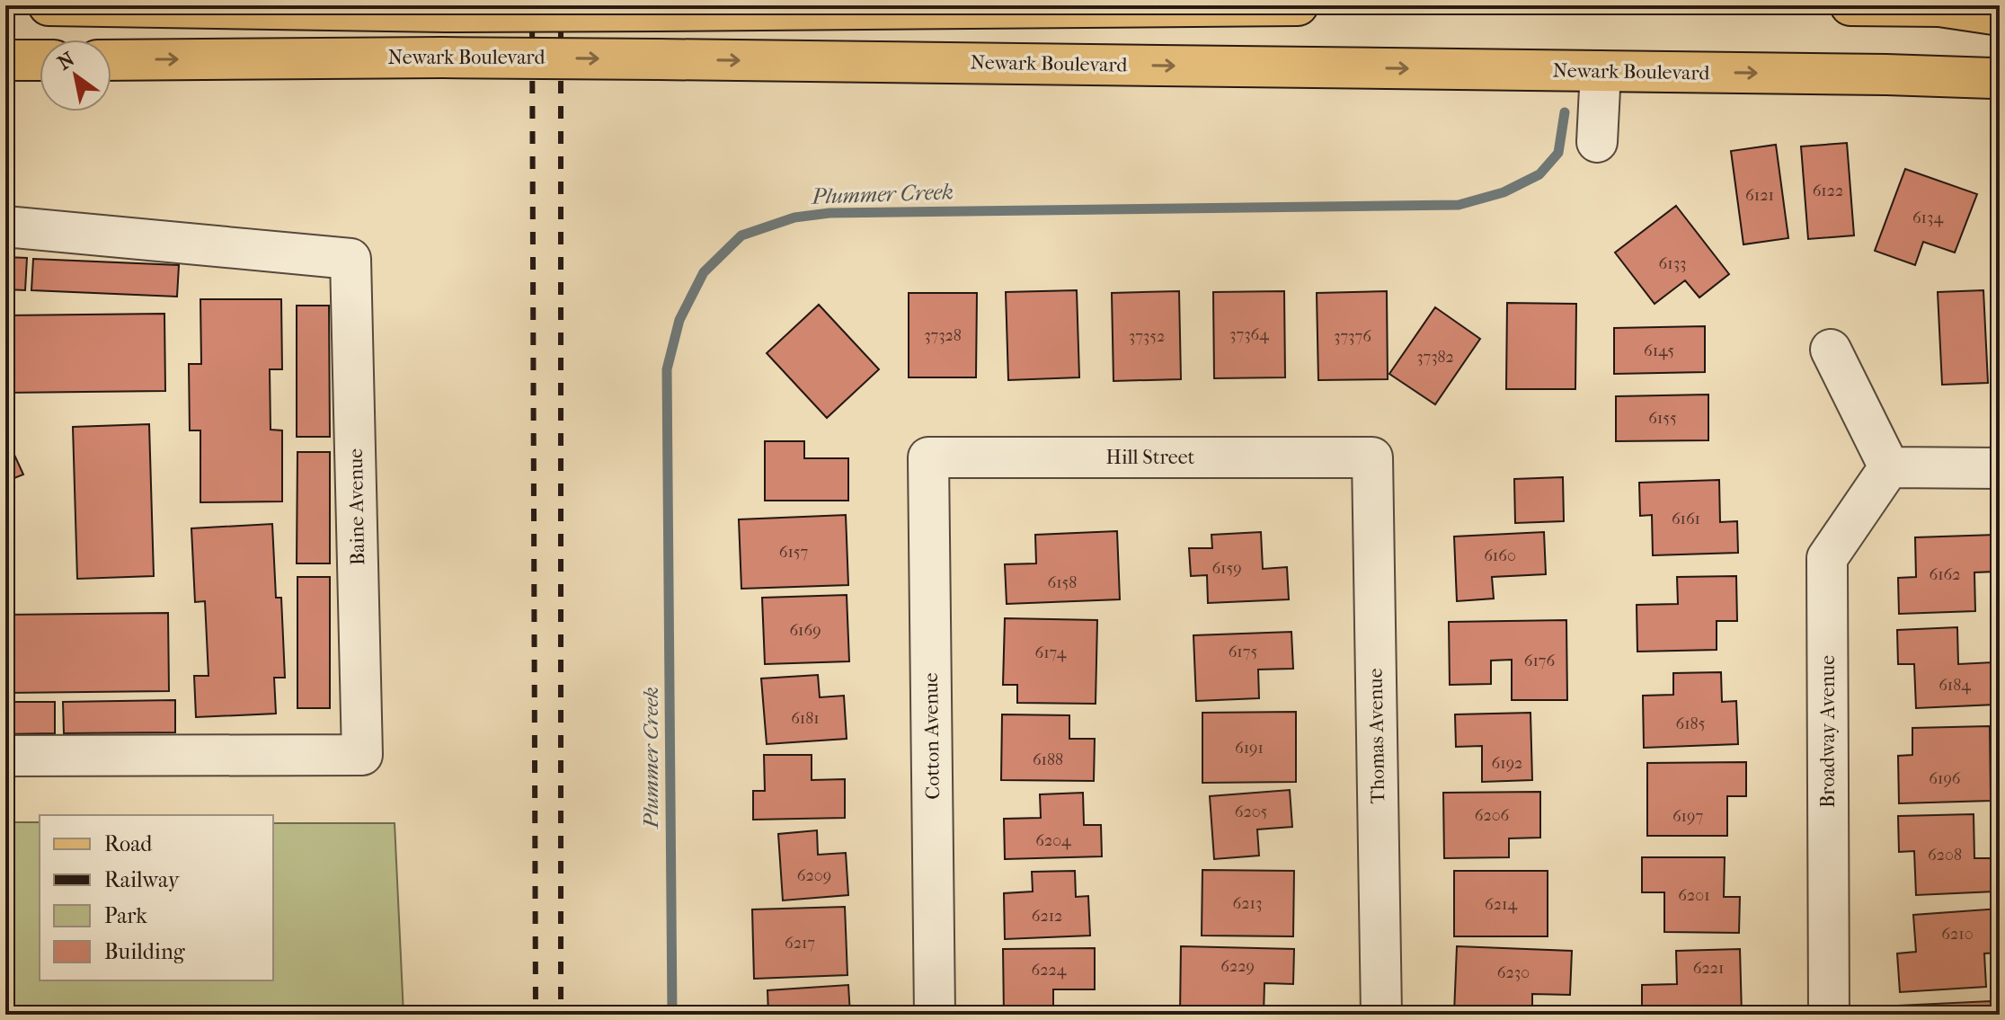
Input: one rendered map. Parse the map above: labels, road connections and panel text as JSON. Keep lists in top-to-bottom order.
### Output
{
  "streets": {
    "main road": ["Newark Boulevard"],
    "street": [
      "Hill Street",
      "Baine Avenue",
      "Broadway Avenue",
      "Cotton Avenue",
      "Thomas Avenue"
    ]
  },
  "crossings": [
    ["Hill Street", "Cotton Avenue"],
    ["Hill Street", "Thomas Avenue"]
  ],
  "water": ["Plummer Creek"],
  "house_numbers": [
    "6122",
    "6121",
    "6134",
    "6133",
    "37364",
    "37328",
    "37352",
    "37376",
    "6145",
    "37382",
    "6155",
    "6161",
    "6157",
    "6160",
    "6159",
    "6162",
    "6158",
    "6169",
    "6175",
    "6174",
    "6176",
    "6184",
    "6181",
    "6185",
    "6191",
    "6188",
    "6192",
    "6196",
    "6205",
    "6206",
    "6197",
    "6204",
    "6208",
    "6209",
    "6201",
    "6213",
    "6214",
    "6212",
    "6210",
    "6217",
    "6229",
    "6221",
    "6224",
    "6230"
  ],
  "legend": [
    "Road",
    "Railway",
    "Park",
    "Building"
  ],
  "north": "top left"
}
